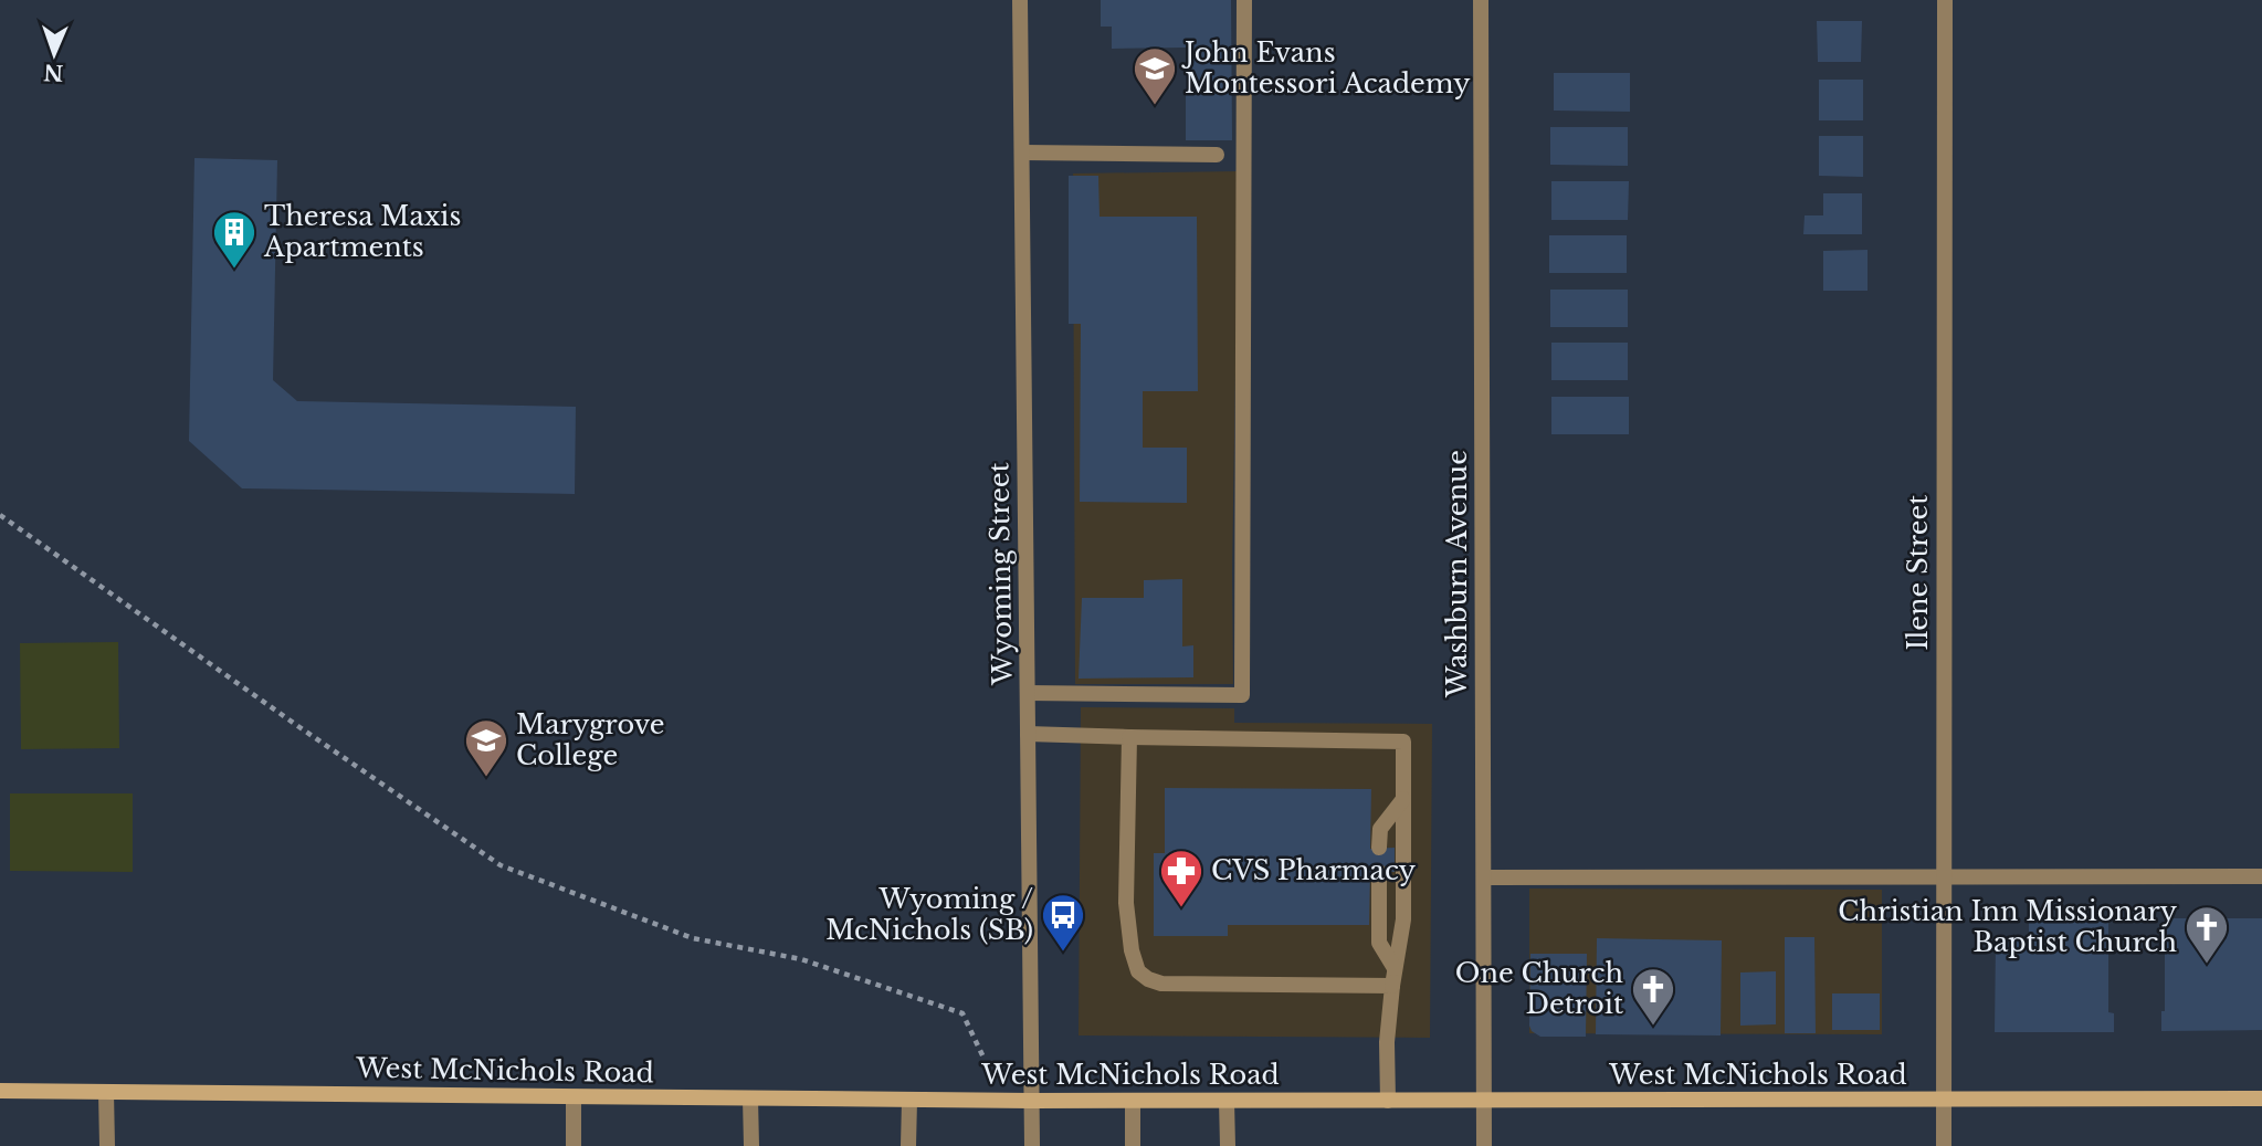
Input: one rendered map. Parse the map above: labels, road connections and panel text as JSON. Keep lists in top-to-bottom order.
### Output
{
  "streets": {
    "main road": ["West McNichols Road"],
    "street": ["Ilene Street", "Wyoming Street", "Washburn Avenue"]
  },
  "crossings": [
    ["Ilene Street", "West McNichols Road"],
    ["Wyoming Street", "West McNichols Road"],
    ["Washburn Avenue", "West McNichols Road"]
  ],
  "places": {
    "school or university": ["John Evans Montessori Academy", "Marygrove College"],
    "building": ["Theresa Maxis Apartments"],
    "pharmacy": ["CVS Pharmacy"],
    "bus stop": ["Wyoming / McNichols (SB)"],
    "church": ["Christian Inn Missionary Baptist Church", "One Church Detroit"]
  },
  "north": "bottom"
}
